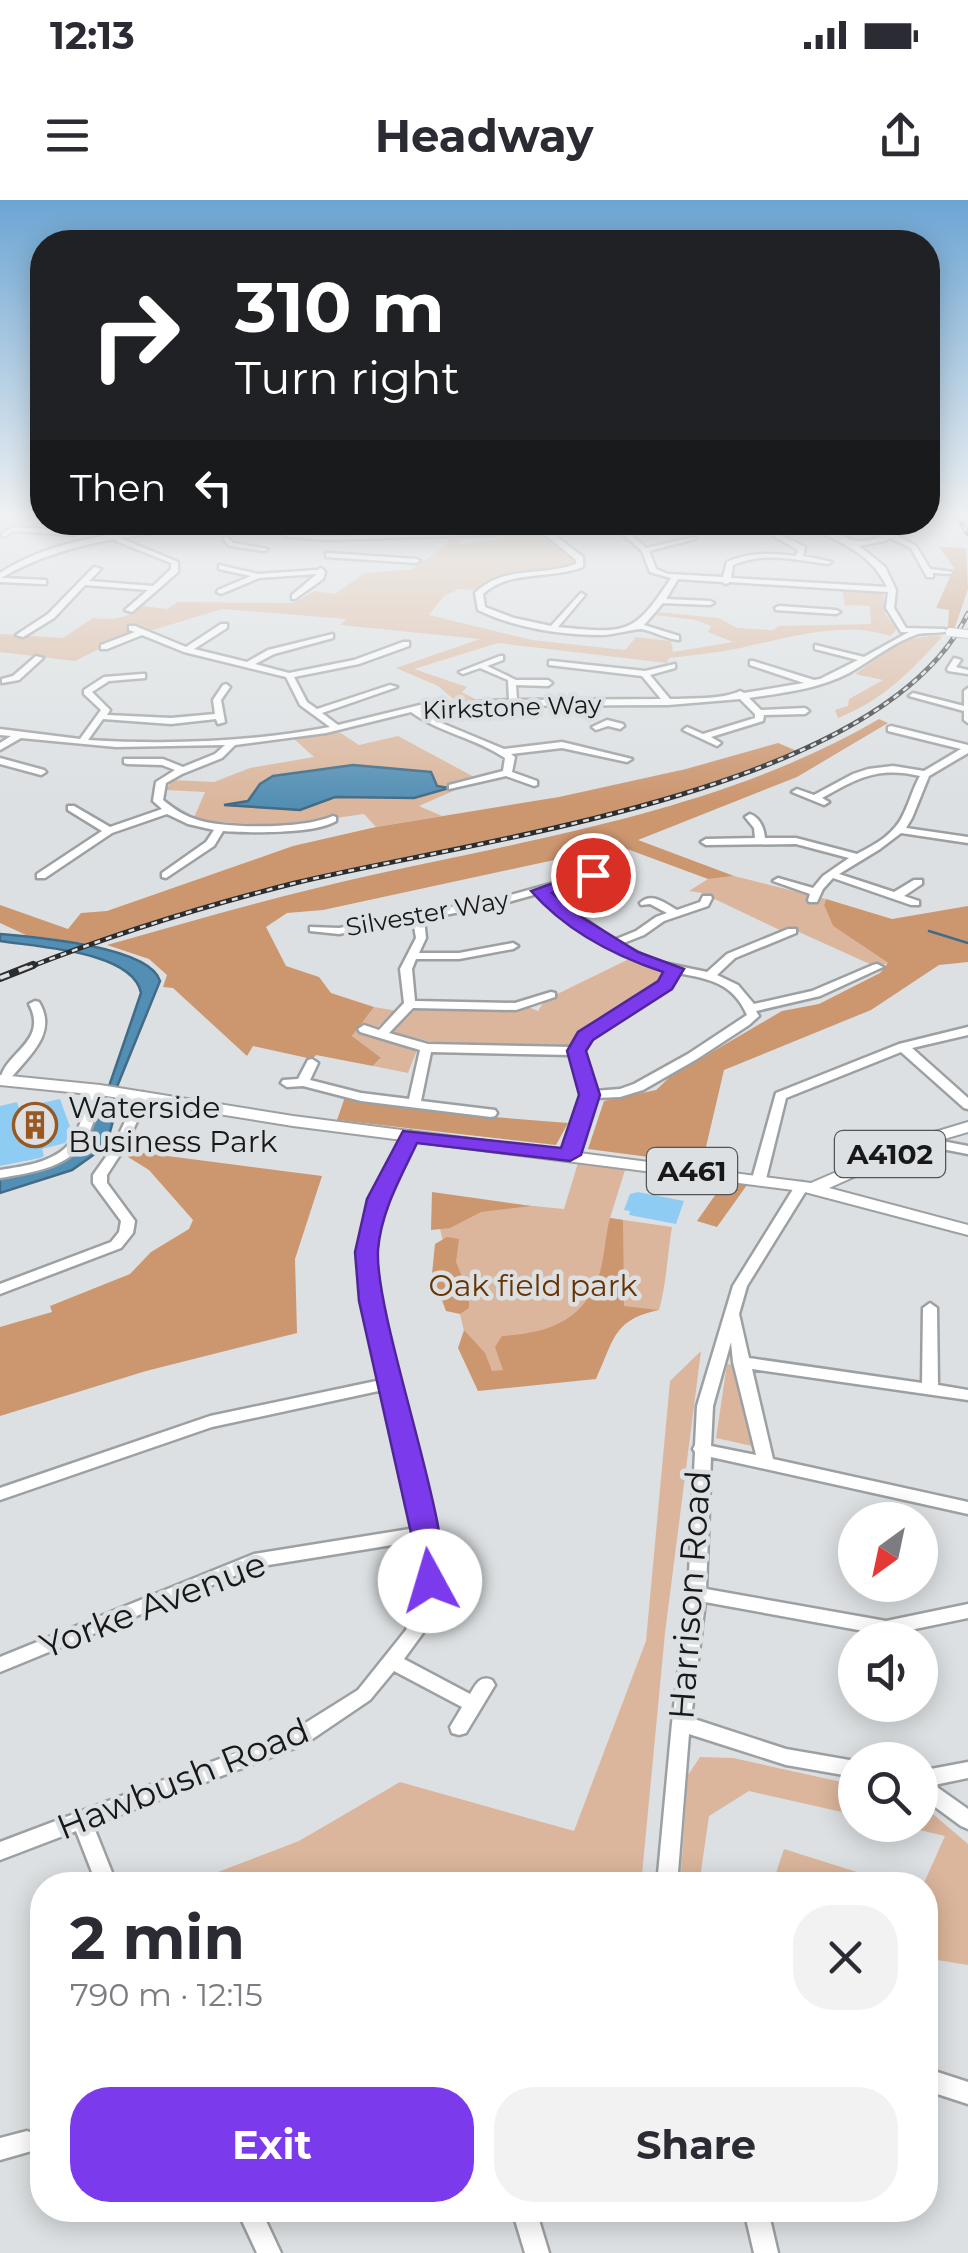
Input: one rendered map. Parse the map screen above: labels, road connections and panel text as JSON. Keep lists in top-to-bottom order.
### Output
{
  "streets": {
    "main road": ["A4102", "A461"],
    "street": [
      "Kirkstone Way",
      "Silvester Way",
      "Harrison Road",
      "Yorke Avenue",
      "Hawbush Road"
    ]
  },
  "crossings": [
    ["A4102", "A461"],
    ["A4102", "Harrison Road"],
    ["A461", "Harrison Road"],
    ["A461", "Hawbush Road"],
    ["Yorke Avenue", "Hawbush Road"]
  ],
  "parks": ["Oak field park"],
  "places": {
    "building": ["Waterside Business Park"]
  },
  "north": "bottom left",
  "page": {
    "status": "12:13",
    "header": "Headway",
    "turn": ["310 m", "Turn right"],
    "then": "Then",
    "heading": ["2 min", "790 m · 12:15"],
    "buttons": ["Exit", "Share"]
  }
}
